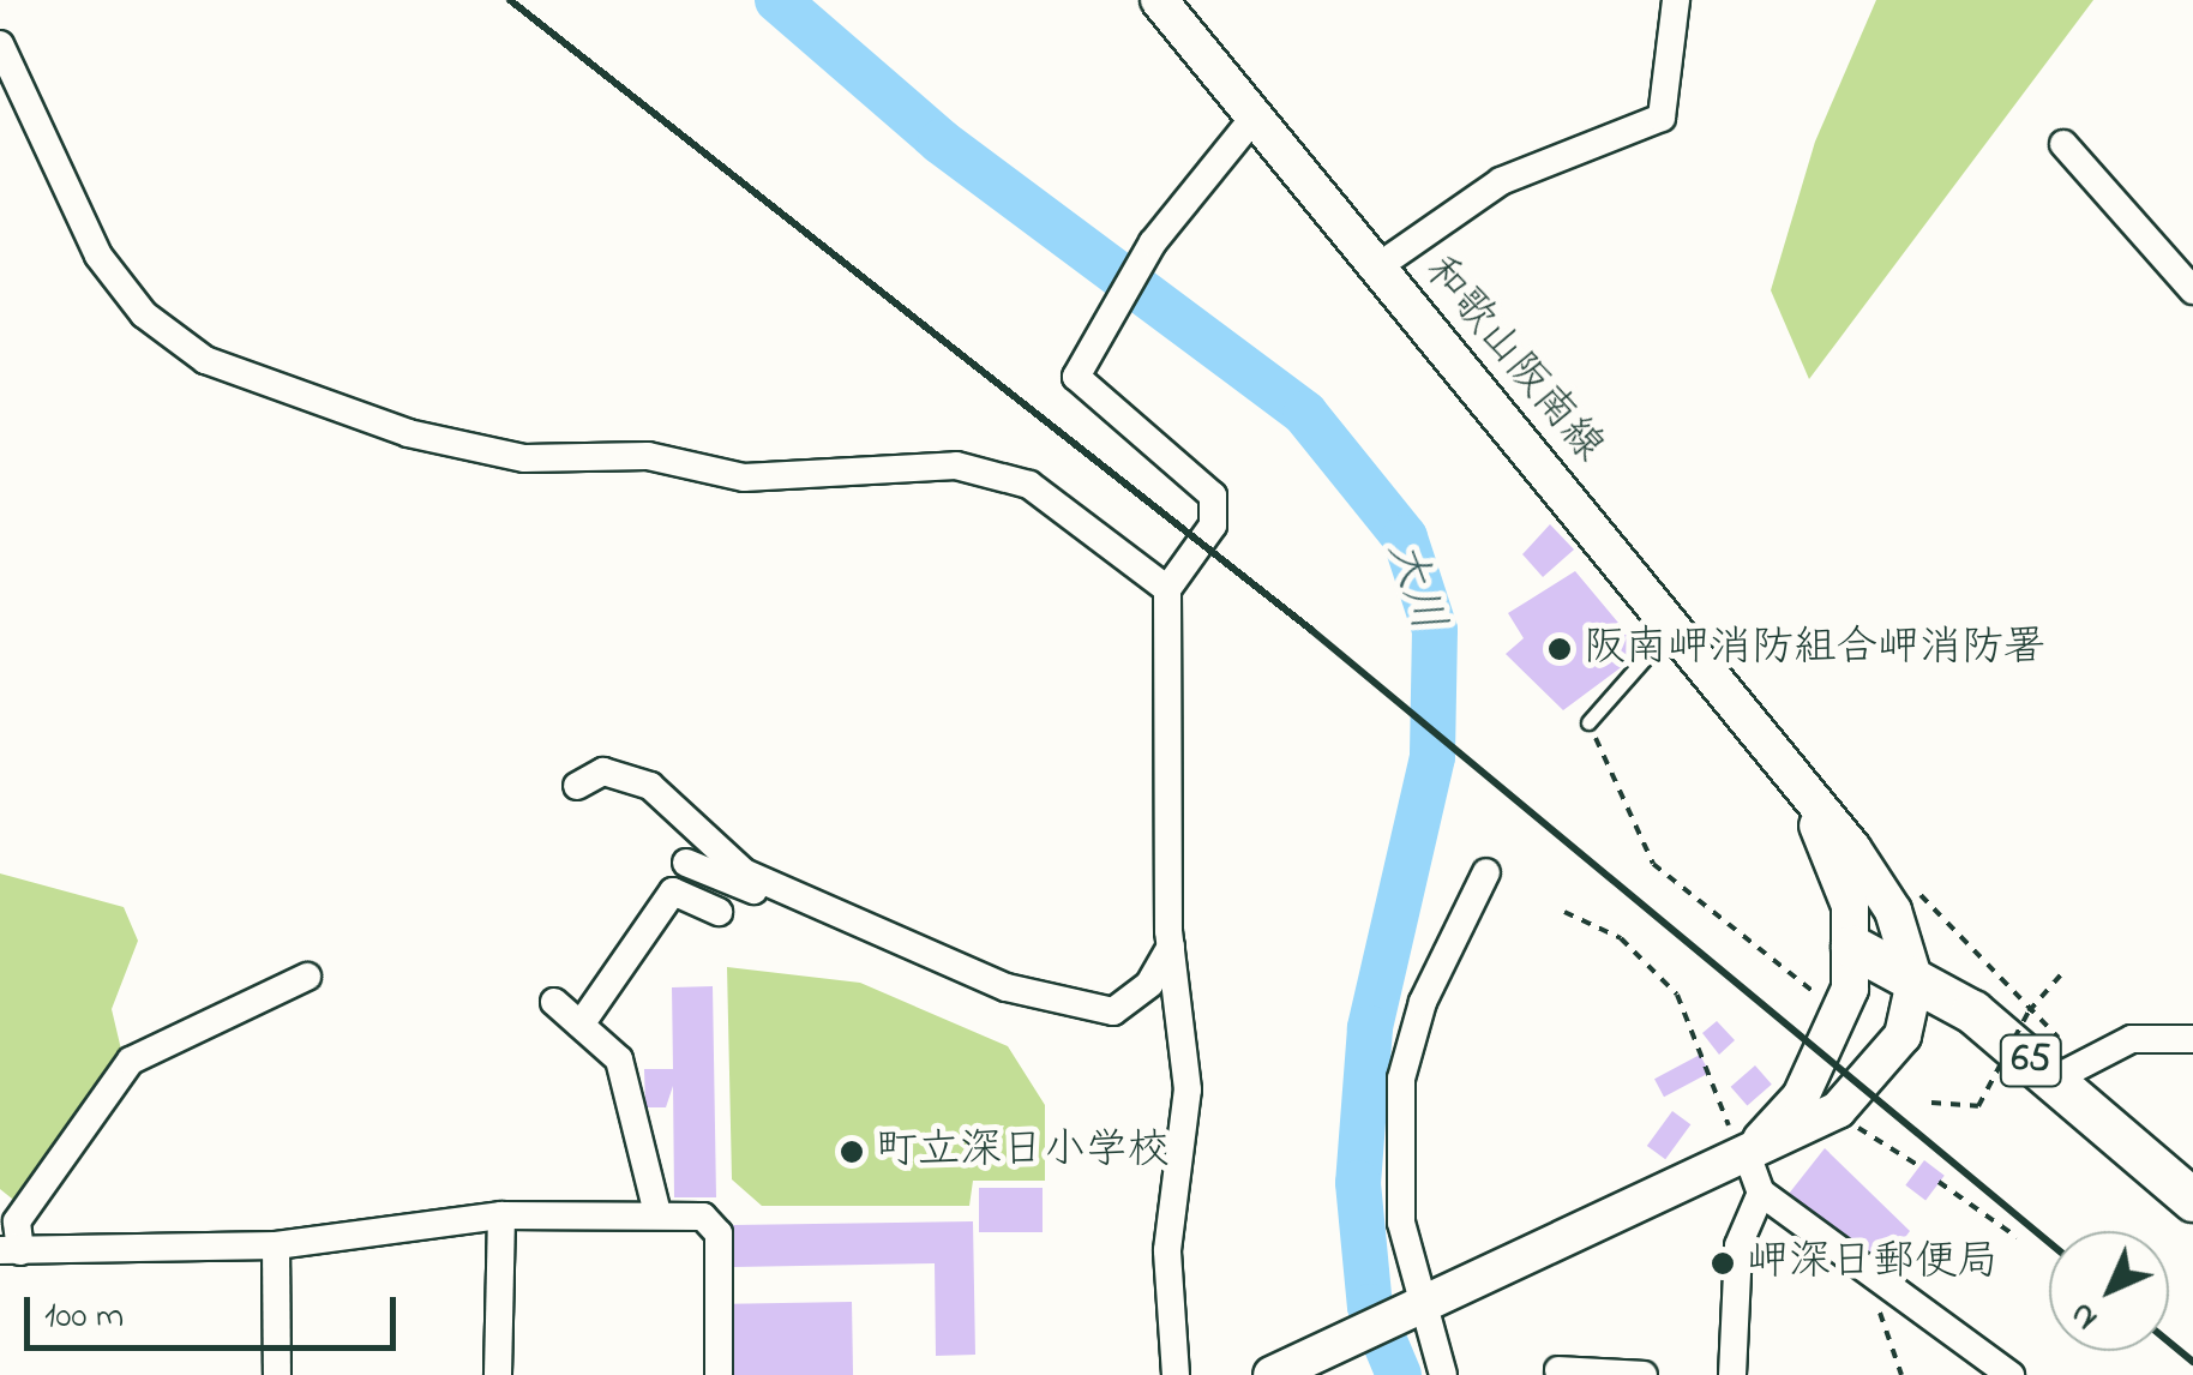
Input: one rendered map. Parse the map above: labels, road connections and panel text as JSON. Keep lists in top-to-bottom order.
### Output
{
  "streets": {
    "main road": ["和歌山阪南線", "65"]
  },
  "crossings": [
    ["和歌山阪南線", "65"]
  ],
  "water": ["大川"],
  "places": ["阪南岬消防組合岬消防署", "町立深日小学校", "岬深日郵便局"],
  "scale_bar": "100 m",
  "north": "bottom left"
}
